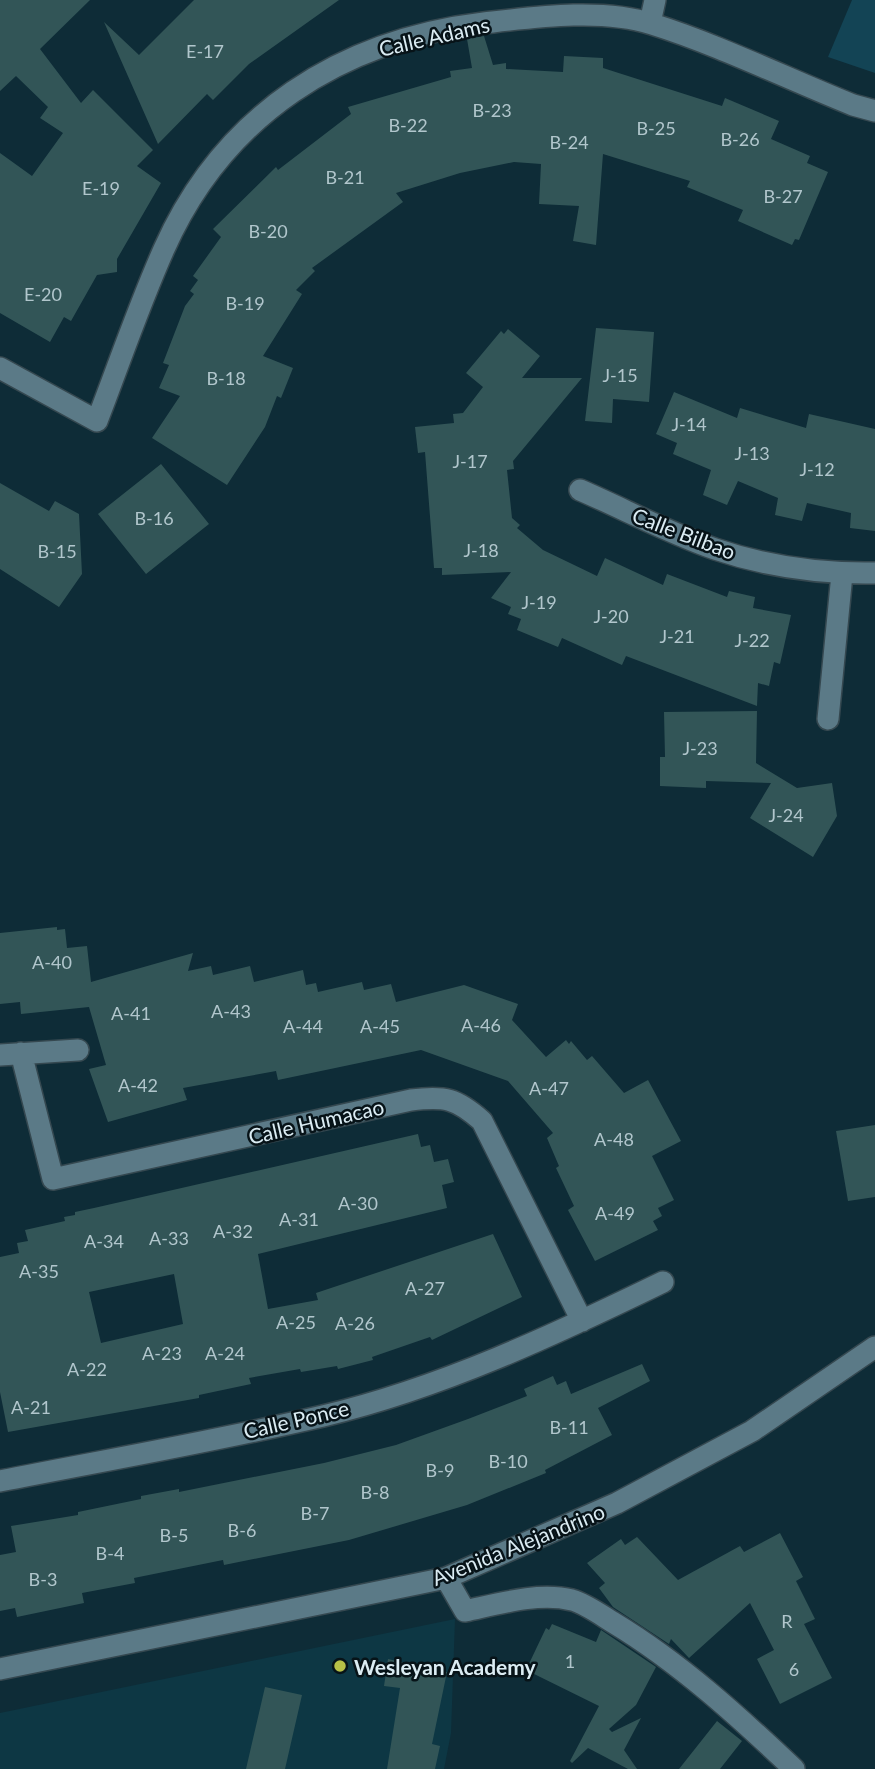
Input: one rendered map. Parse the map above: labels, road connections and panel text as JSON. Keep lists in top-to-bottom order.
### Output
{
  "streets": {
    "street": [
      "Calle Adams",
      "Calle Bilbao",
      "Calle Humacao",
      "Calle Ponce",
      "Avenida Alejandrino"
    ]
  },
  "crossings": [
    ["Calle Humacao", "Calle Ponce"]
  ],
  "places": ["Wesleyan Academy"],
  "house_numbers": [
    "E-17",
    "B-23",
    "B-22",
    "B-25",
    "B-26",
    "B-24",
    "B-21",
    "E-19",
    "B-27",
    "B-20",
    "E-20",
    "B-19",
    "J-15",
    "B-18",
    "J-14",
    "J-13",
    "J-17",
    "J-12",
    "B-16",
    "J-18",
    "B-15",
    "J-19",
    "J-20",
    "J-21",
    "J-22",
    "J-23",
    "J-24",
    "A-40",
    "A-43",
    "A-41",
    "A-46",
    "A-44",
    "A-45",
    "A-42",
    "A-47",
    "A-48",
    "A-30",
    "A-49",
    "A-31",
    "A-32",
    "A-33",
    "A-34",
    "A-35",
    "A-27",
    "A-25",
    "A-26",
    "A-23",
    "A-24",
    "A-22",
    "A-21",
    "B-11",
    "B-10",
    "B-9",
    "B-8",
    "B-7",
    "B-6",
    "B-5",
    "B-4",
    "B-3",
    "R",
    "1",
    "6"
  ]
}
